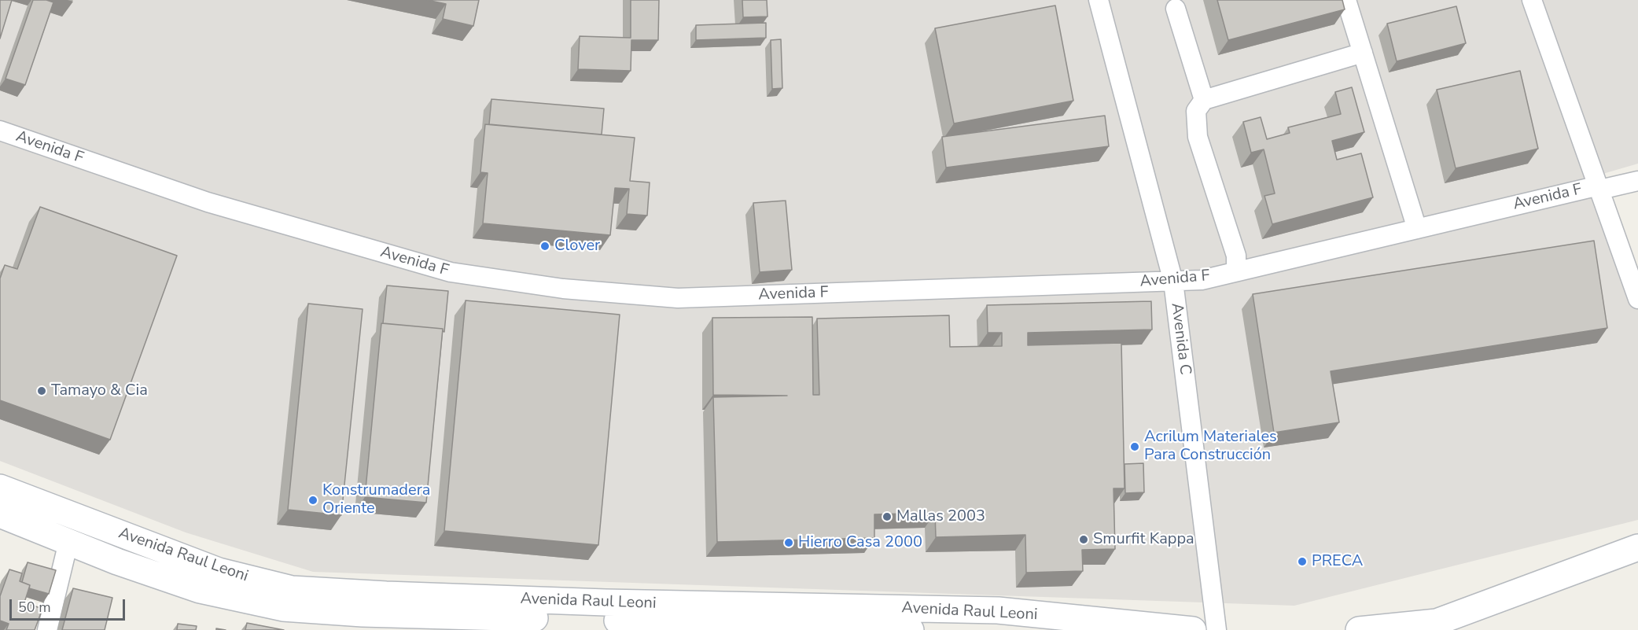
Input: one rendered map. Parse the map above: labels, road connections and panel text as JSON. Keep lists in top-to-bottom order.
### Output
{
  "streets": {
    "main road": ["Avenida Raul Leoni"],
    "street": ["Avenida F", "Avenida C"]
  },
  "crossings": [
    ["Avenida F", "Avenida C"]
  ],
  "places": [
    "Clover",
    "Tamayo & Cia",
    "Acrilum Materiales Para Construcción",
    "Konstrumadera Oriente",
    "Mallas 2003",
    "Smurfit Kappa",
    "Hierro Casa 2000",
    "PRECA"
  ],
  "scale_bar": "50 m"
}
